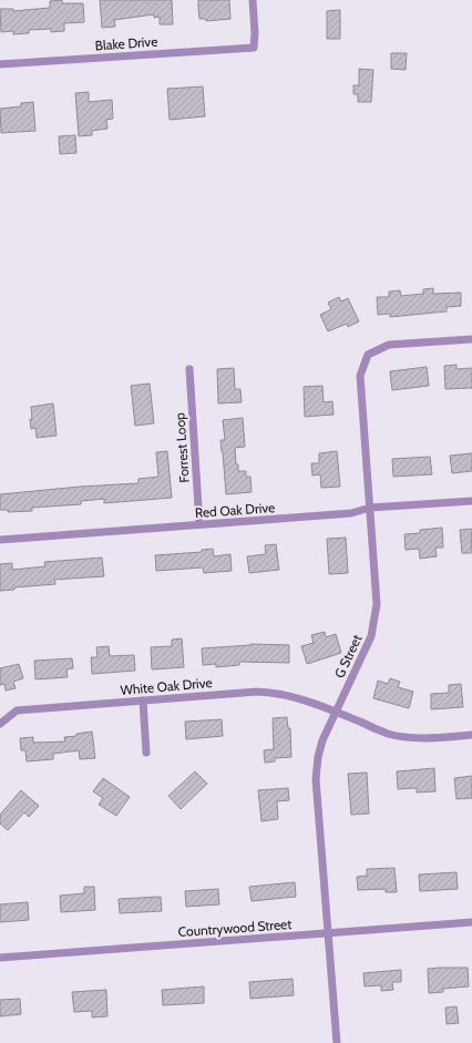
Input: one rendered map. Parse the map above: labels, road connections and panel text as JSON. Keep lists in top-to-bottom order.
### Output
{
  "streets": {
    "street": [
      "Blake Drive",
      "Forrest Loop",
      "Red Oak Drive",
      "G Street",
      "White Oak Drive",
      "Countrywood Street"
    ]
  },
  "crossings": [
    ["Forrest Loop", "Red Oak Drive"],
    ["Red Oak Drive", "G Street"],
    ["G Street", "White Oak Drive"],
    ["G Street", "Countrywood Street"]
  ]
}
